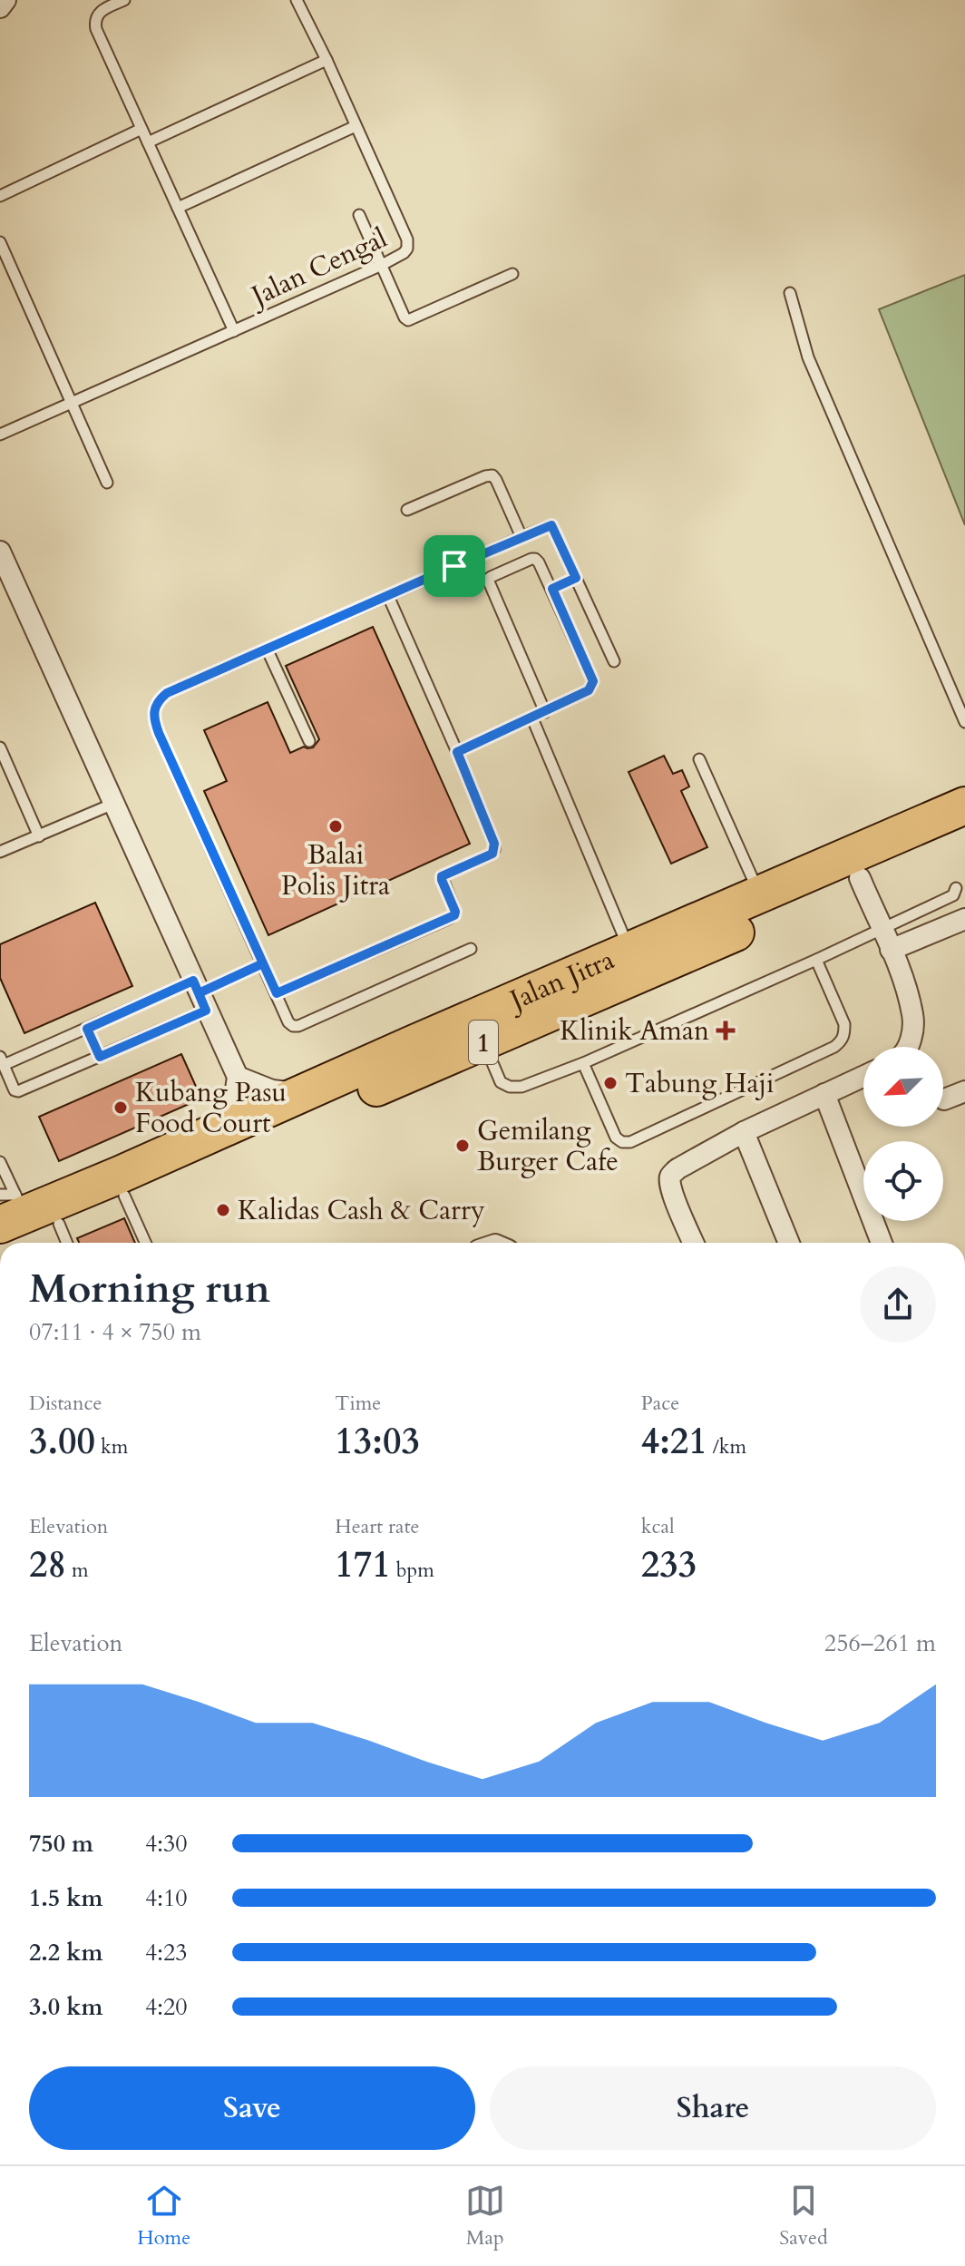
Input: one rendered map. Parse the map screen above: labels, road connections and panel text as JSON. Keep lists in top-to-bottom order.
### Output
{
  "streets": {
    "highway": ["Jalan Jitra", "1"],
    "lane": ["Jalan Cengal"]
  },
  "places": {
    "other": [
      "Balai Polis Jitra",
      "Tabung Haji",
      "Kubang Pasu Food Court",
      "Gemilang Burger Cafe",
      "Kalidas Cash & Carry"
    ],
    "health": ["Klinik Aman"]
  },
  "north": "bottom left",
  "page": {
    "heading": ["Morning run", "07:11 · 4 × 750 m"],
    "stats": [
      ["Distance", "3.00 km"],
      ["Time", "13:03"],
      ["Pace", "4:21 /km"],
      ["Elevation", "28 m"],
      ["Heart rate", "171 bpm"],
      ["kcal", "233"]
    ],
    "chart": ["Elevation", "256–261 m"],
    "list": [
      {
        "name": "750 m",
        "note": "4:30"
      },
      {
        "name": "1.5 km",
        "note": "4:10"
      },
      {
        "name": "2.2 km",
        "note": "4:23"
      },
      {
        "name": "3.0 km",
        "note": "4:20"
      }
    ],
    "buttons": ["Save", "Share"],
    "tabs": ["Home", "Map", "Saved"]
  }
}
